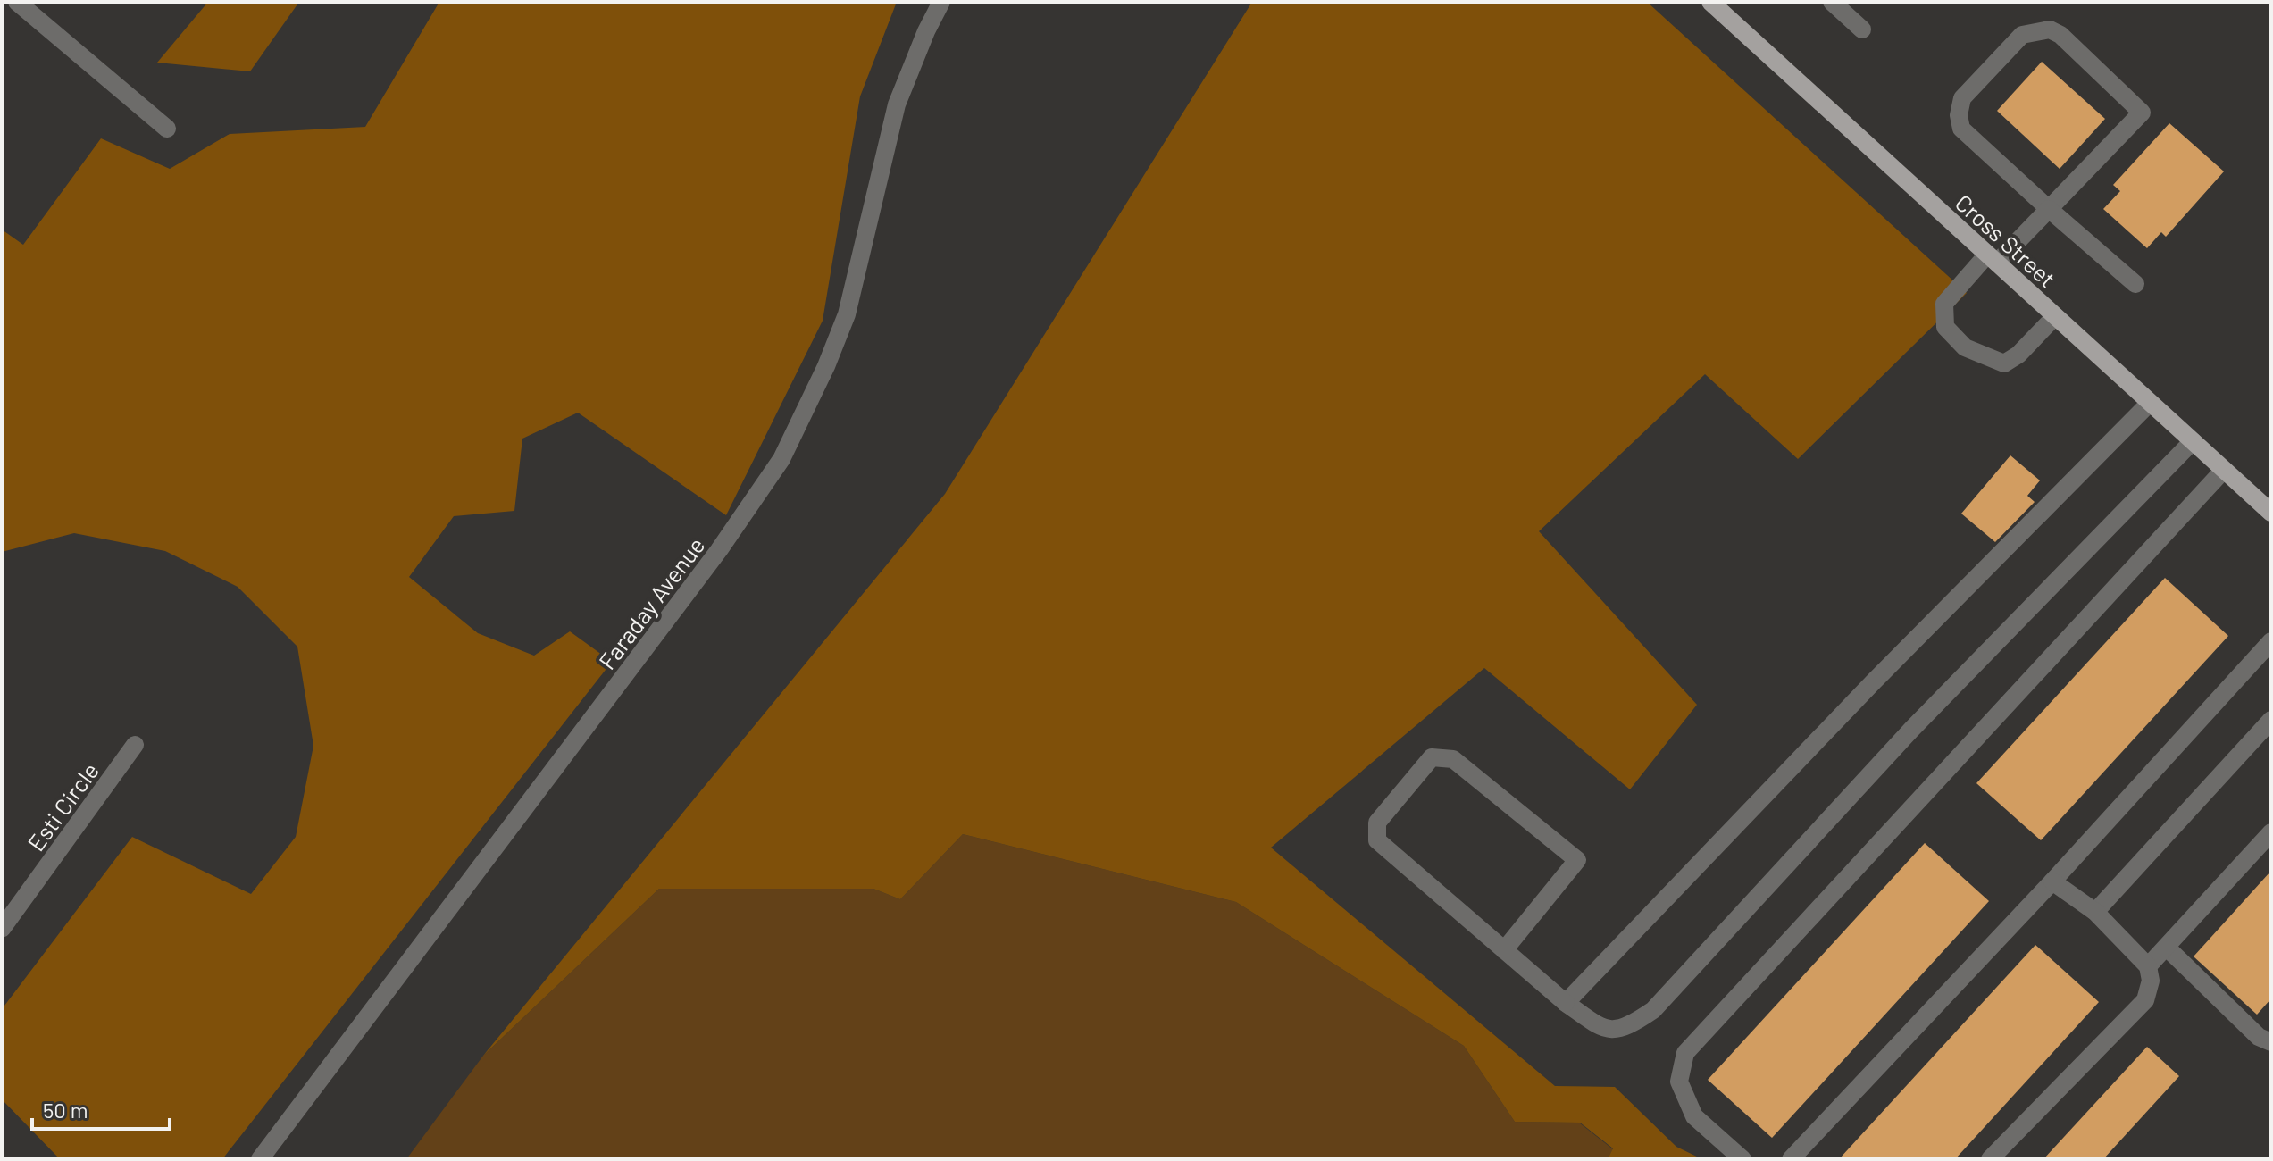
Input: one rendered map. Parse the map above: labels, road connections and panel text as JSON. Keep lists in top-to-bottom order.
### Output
{
  "streets": {
    "main road": ["Cross Street"],
    "street": ["Faraday Avenue", "Esti Circle"]
  },
  "scale_bar": "50 m"
}
